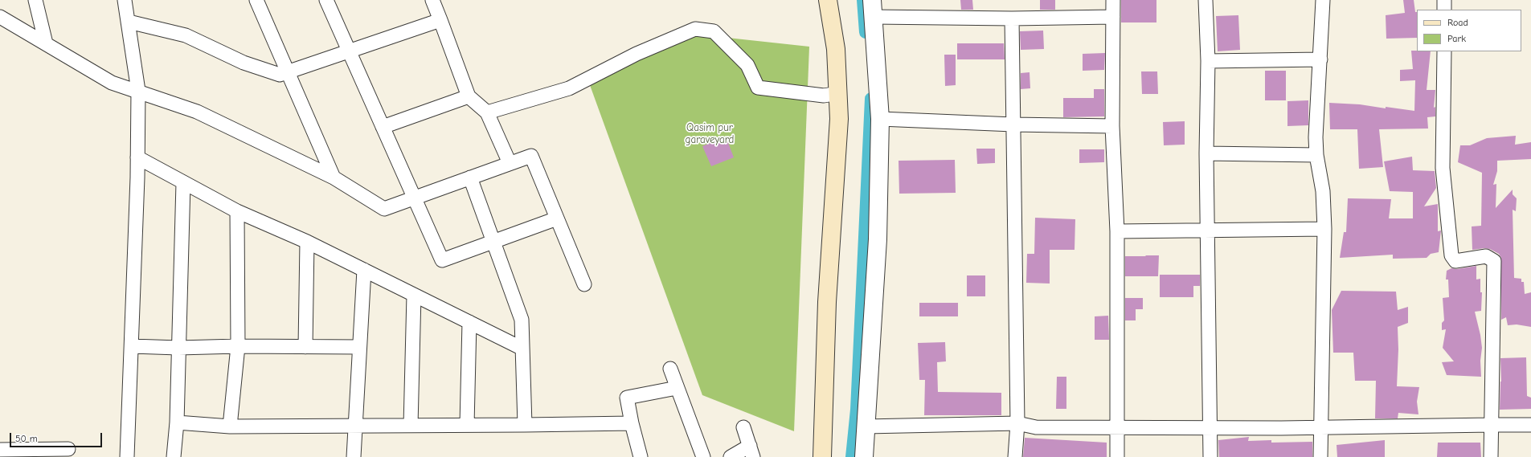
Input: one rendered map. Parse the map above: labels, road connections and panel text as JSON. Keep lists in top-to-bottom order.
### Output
{
  "parks": ["Qasim pur garaveyard"],
  "legend": ["Road", "Park"],
  "scale_bar": "50 m"
}
